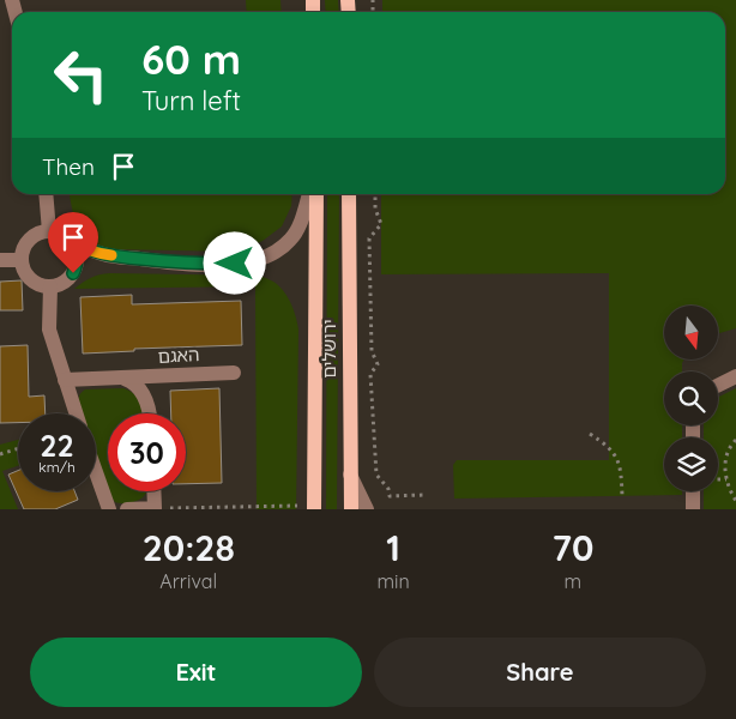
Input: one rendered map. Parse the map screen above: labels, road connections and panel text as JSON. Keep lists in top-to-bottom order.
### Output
{
  "streets": {
    "main road": ["ירושלים"],
    "street": ["האגם"]
  },
  "north": "bottom",
  "page": {
    "turn": ["60 m", "Turn left"],
    "then": "Then",
    "speed": "22 km/h",
    "limit": "30",
    "eta": [
      "20:28",
      "Arrival",
      "1",
      "min",
      "70",
      "m"
    ],
    "buttons": ["Exit", "Share"]
  }
}
